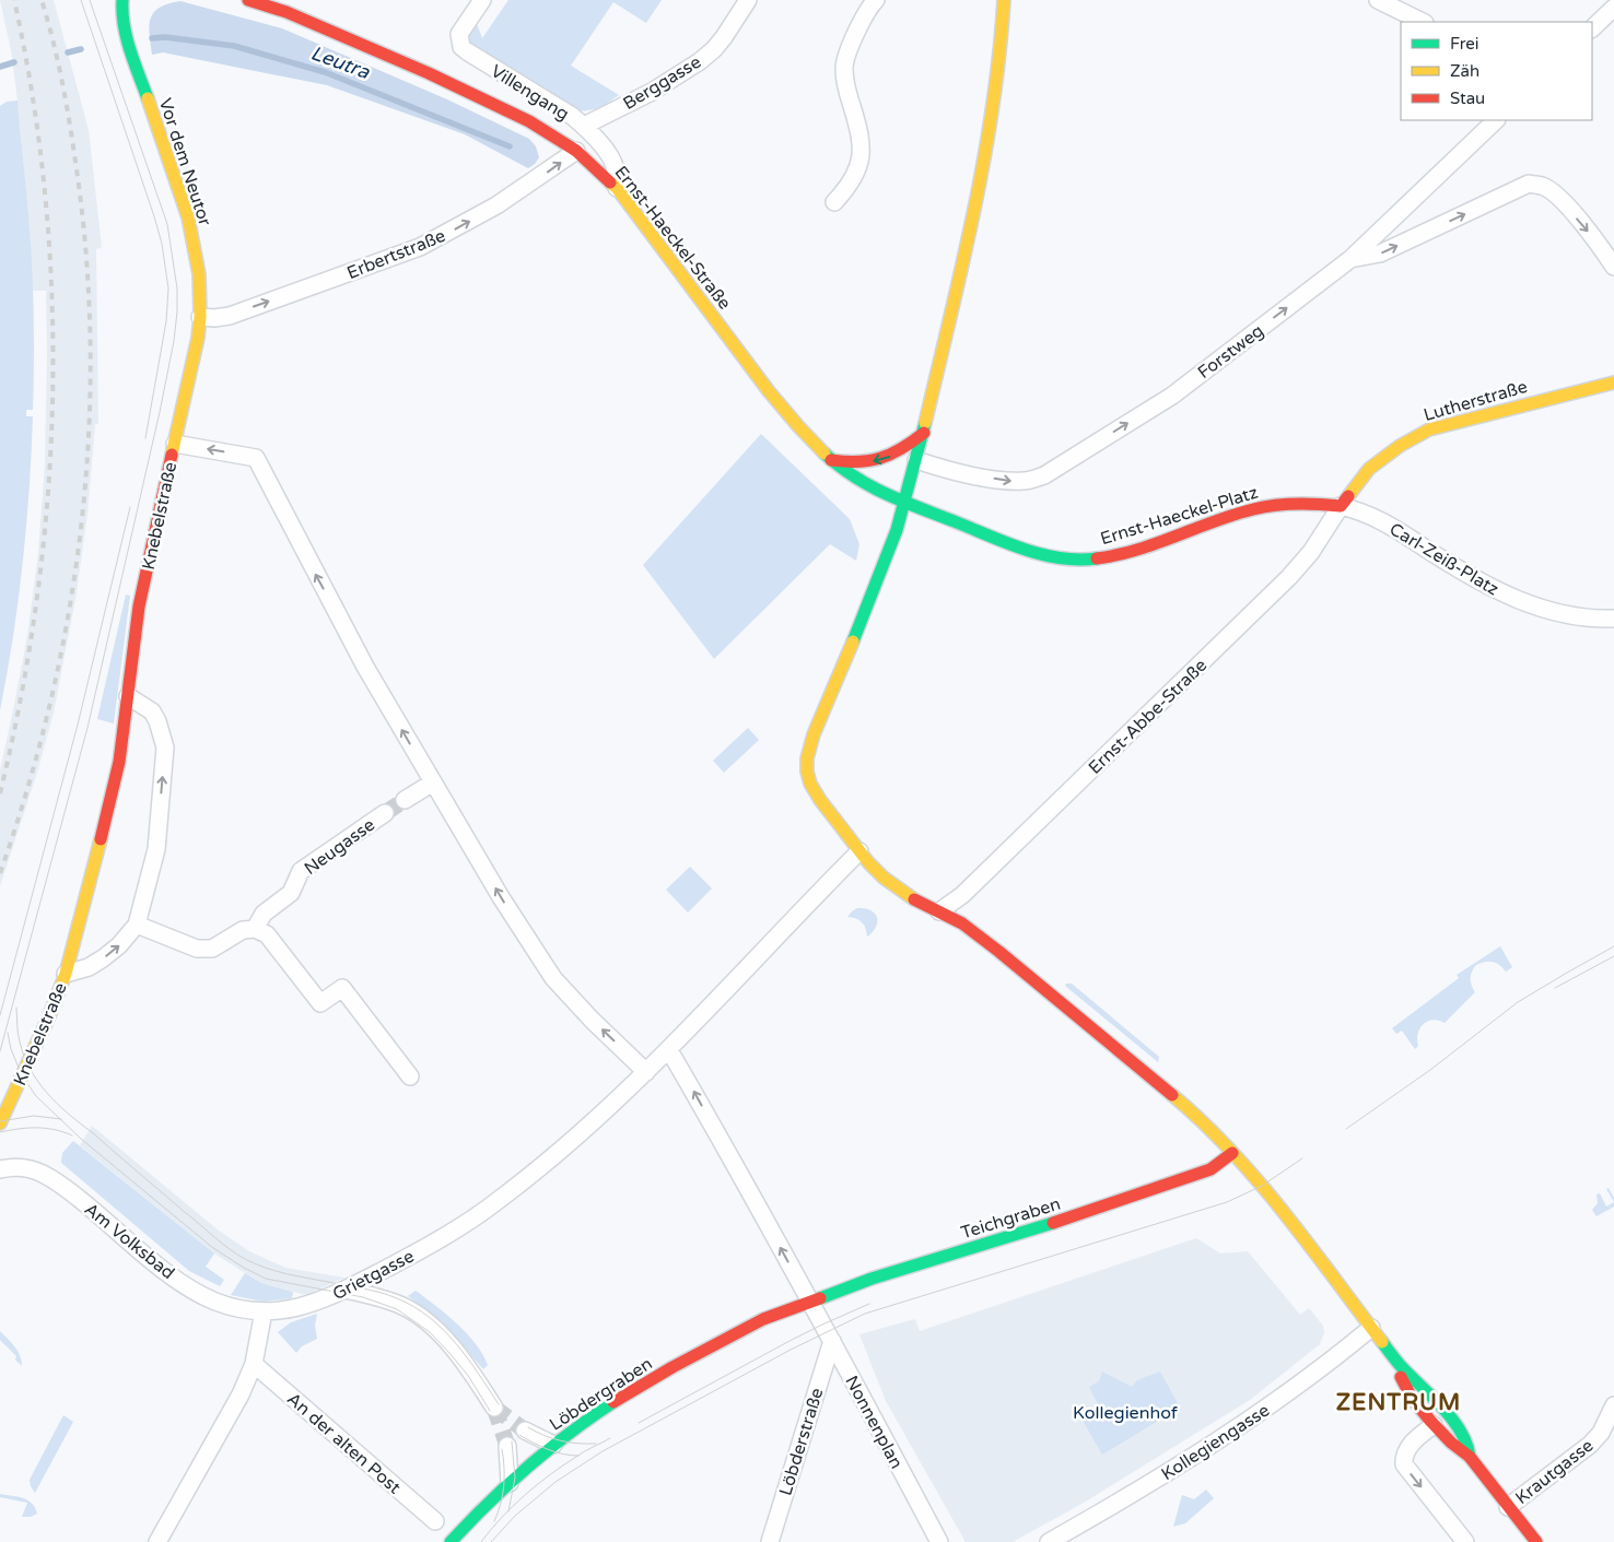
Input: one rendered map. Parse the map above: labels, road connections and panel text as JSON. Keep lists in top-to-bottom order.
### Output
{
  "streets": {
    "main road": [
      "Vor dem Neutor",
      "Ernst-Haeckel-Straße",
      "Lutherstraße",
      "Ernst-Haeckel-Platz",
      "Knebelstraße",
      "Teichgraben",
      "Löbdergraben"
    ],
    "street": [
      "Berggasse",
      "Villengang",
      "Erbertstraße",
      "Forstweg",
      "Carl-Zeiß-Platz",
      "Ernst-Abbe-Straße",
      "Neugasse",
      "Am Volksbad",
      "Grietgasse",
      "Nonnenplan",
      "Löbderstraße",
      "Kollegiengasse",
      "An der alten Post",
      "Krautgasse"
    ]
  },
  "crossings": [
    ["Berggasse", "Villengang"],
    ["Villengang", "Ernst-Haeckel-Straße"],
    ["Vor dem Neutor", "Erbertstraße"],
    ["Vor dem Neutor", "Knebelstraße"],
    ["Ernst-Haeckel-Straße", "Erbertstraße"],
    ["Ernst-Haeckel-Straße", "Ernst-Haeckel-Platz"],
    ["Lutherstraße", "Ernst-Haeckel-Platz"],
    ["Lutherstraße", "Carl-Zeiß-Platz"],
    ["Lutherstraße", "Ernst-Abbe-Straße"],
    ["Ernst-Haeckel-Platz", "Carl-Zeiß-Platz"],
    ["Ernst-Haeckel-Platz", "Ernst-Abbe-Straße"],
    ["Carl-Zeiß-Platz", "Ernst-Abbe-Straße"],
    ["Teichgraben", "Löbdergraben"],
    ["Teichgraben", "Nonnenplan"],
    ["Am Volksbad", "Grietgasse"],
    ["Grietgasse", "Nonnenplan"],
    ["Nonnenplan", "Löbderstraße"]
  ],
  "one_way": ["Erbertstraße", "Forstweg", "Nonnenplan"],
  "districts": ["ZENTRUM"],
  "water": ["Leutra"],
  "parks": ["Kollegienhof"],
  "legend": ["Frei", "Zäh", "Stau"]
}
